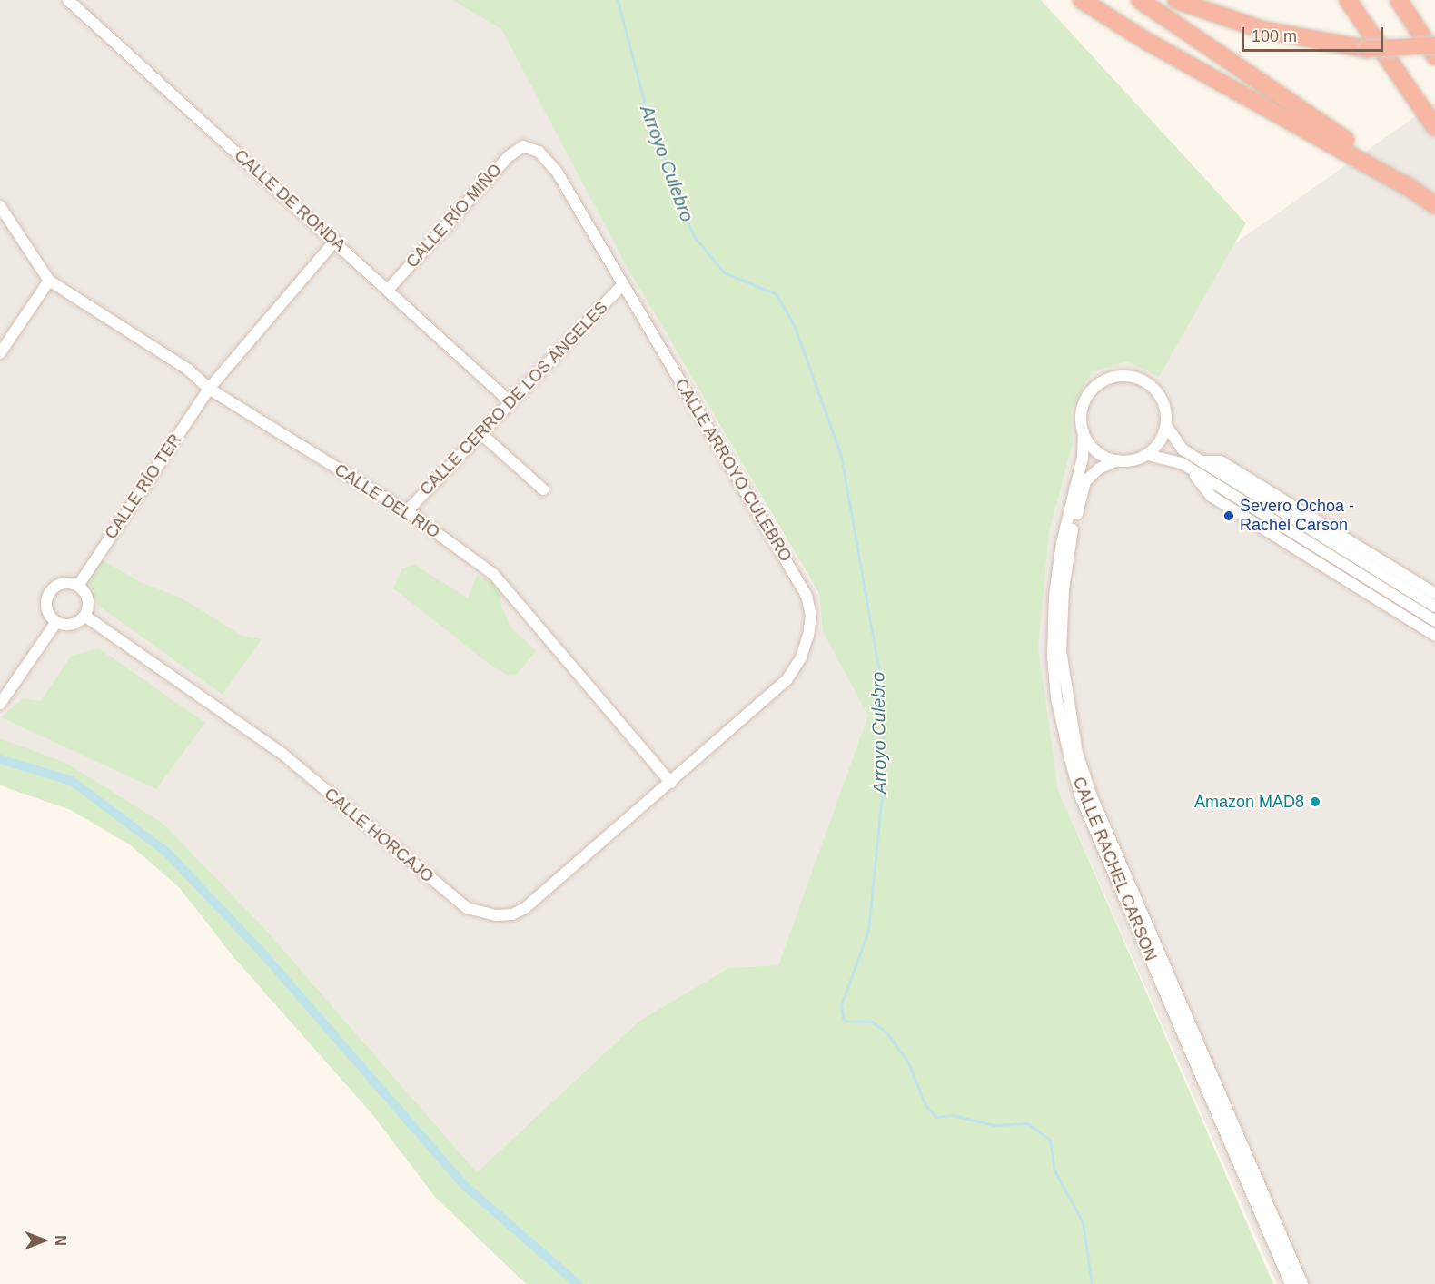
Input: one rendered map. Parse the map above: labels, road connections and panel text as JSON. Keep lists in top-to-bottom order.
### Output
{
  "streets": {
    "street": [
      "CALLE DE RONDA",
      "CALLE RÍO MIÑO",
      "CALLE CERRO DE LOS ÁNGELES",
      "CALLE ARROYO CULEBRO",
      "CALLE RÍO TER",
      "CALLE DEL RÍO",
      "CALLE HORCAJO",
      "CALLE RACHEL CARSON"
    ]
  },
  "crossings": [
    ["CALLE DE RONDA", "CALLE RÍO MIÑO"],
    ["CALLE DE RONDA", "CALLE CERRO DE LOS ÁNGELES"],
    ["CALLE DE RONDA", "CALLE RÍO TER"],
    ["CALLE RÍO MIÑO", "CALLE ARROYO CULEBRO"],
    ["CALLE CERRO DE LOS ÁNGELES", "CALLE ARROYO CULEBRO"],
    ["CALLE CERRO DE LOS ÁNGELES", "CALLE DEL RÍO"],
    ["CALLE ARROYO CULEBRO", "CALLE DEL RÍO"],
    ["CALLE ARROYO CULEBRO", "CALLE HORCAJO"],
    ["CALLE RÍO TER", "CALLE DEL RÍO"],
    ["CALLE RÍO TER", "CALLE HORCAJO"],
    ["CALLE DEL RÍO", "CALLE HORCAJO"]
  ],
  "water": ["Arroyo Culebro"],
  "places": ["Severo Ochoa - Rachel Carson", "Amazon MAD8"],
  "scale_bar": "100 m",
  "north": "right"
}
